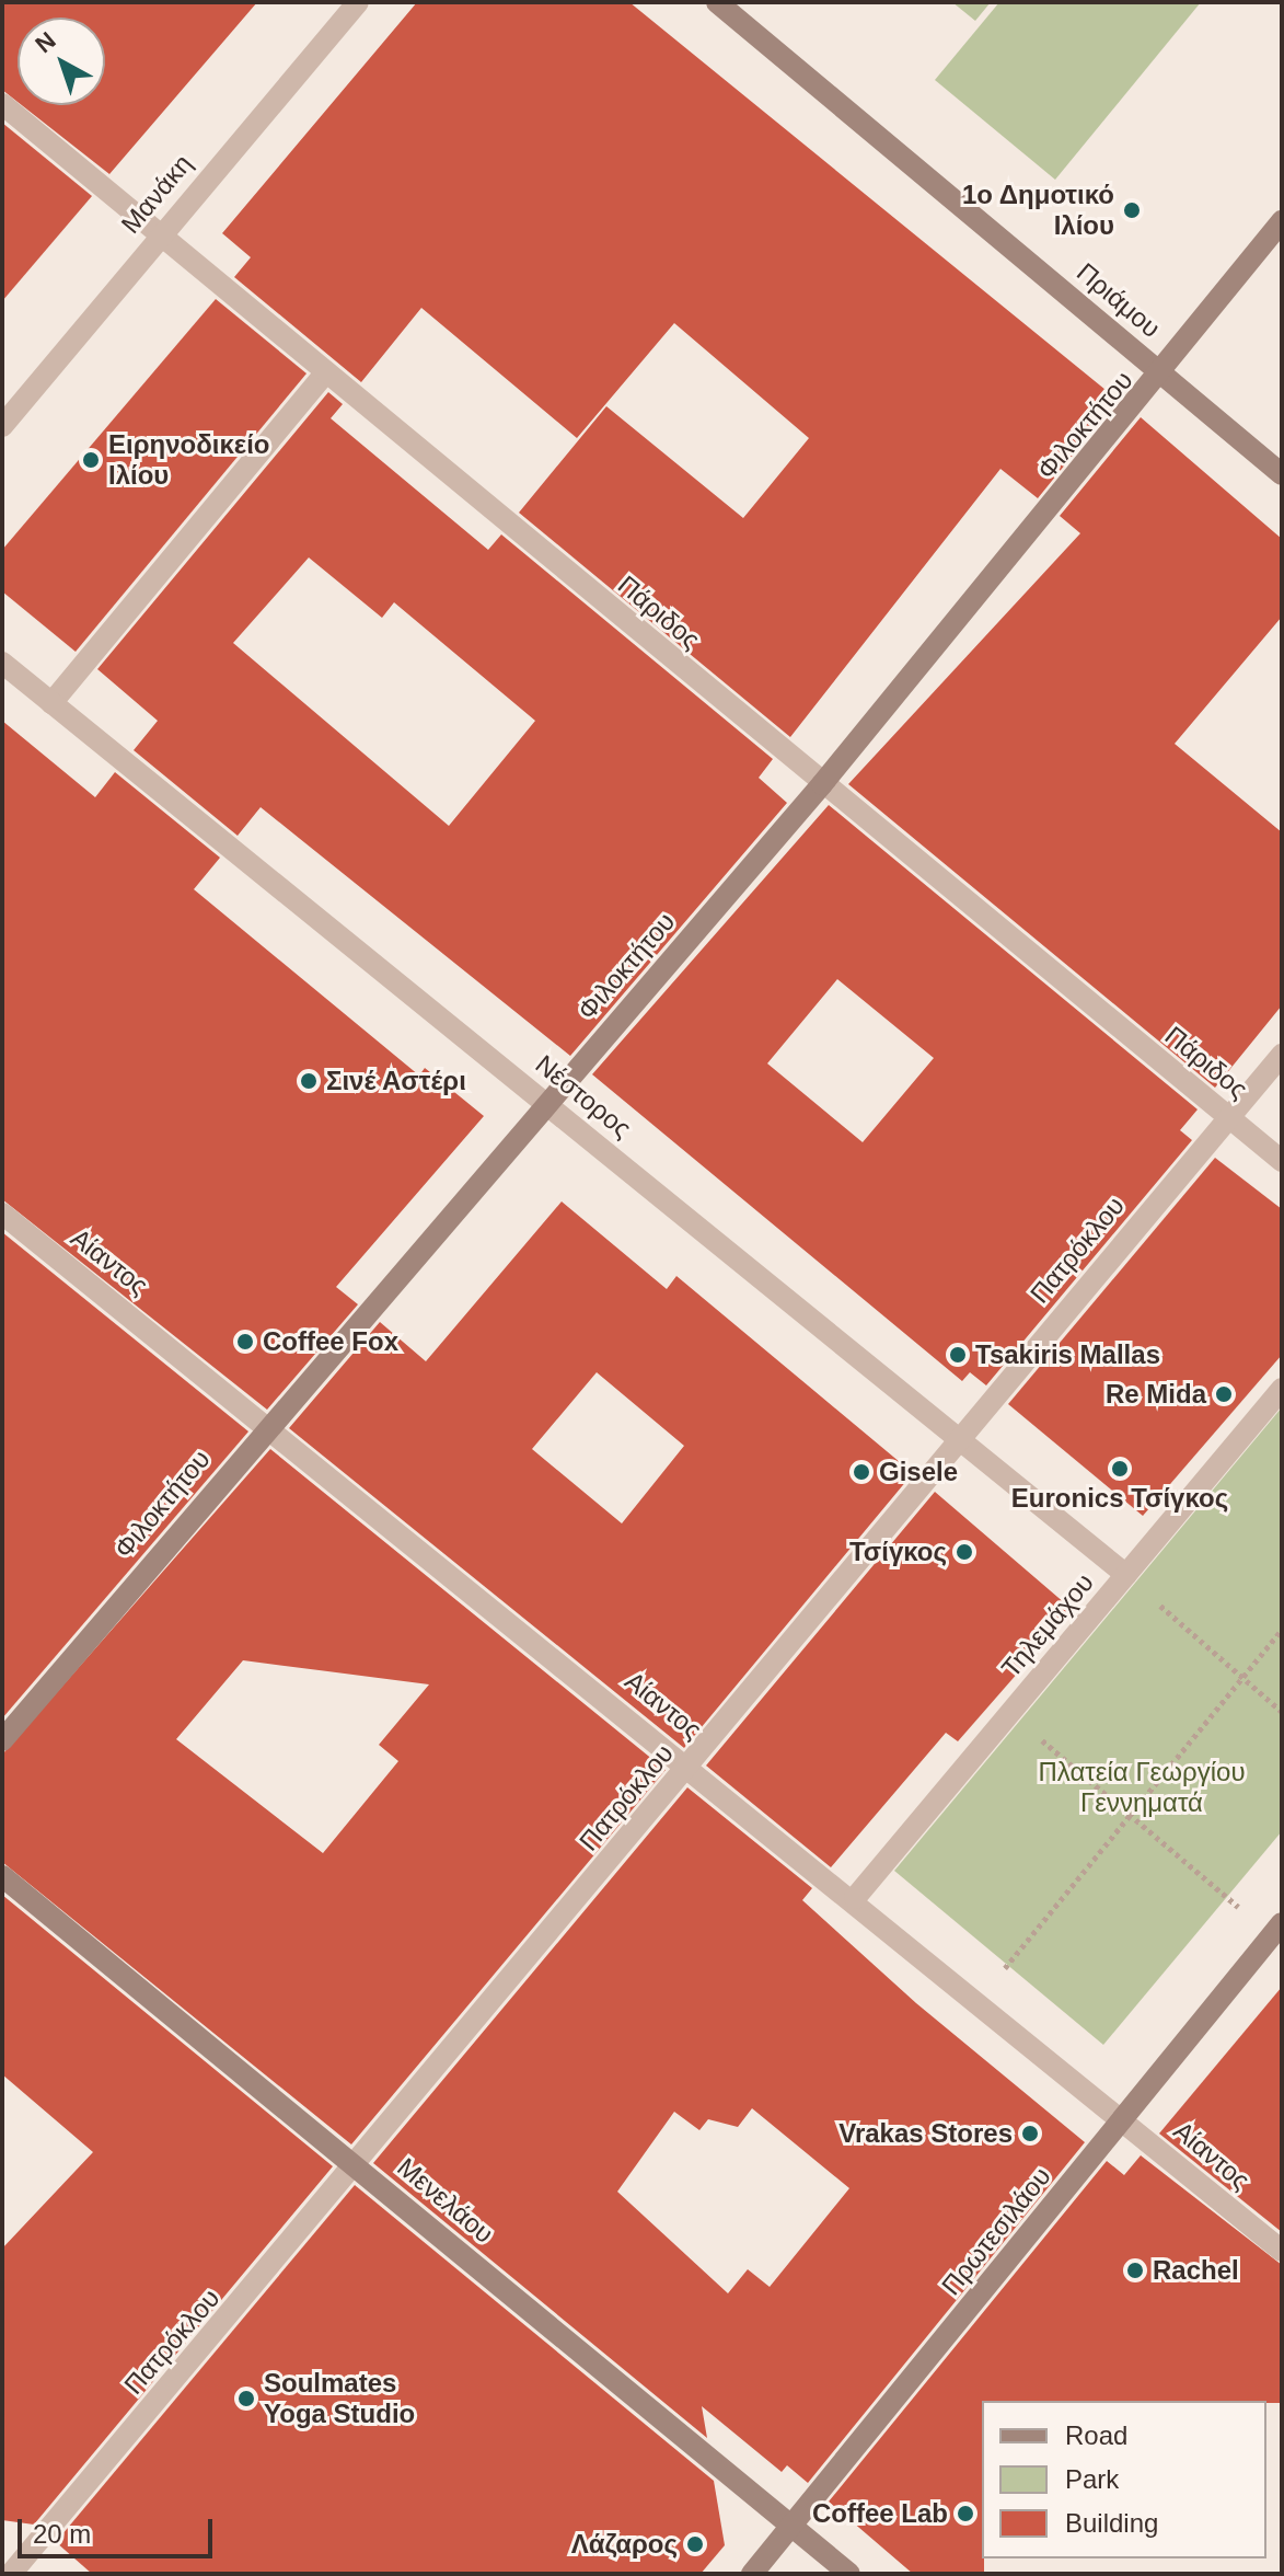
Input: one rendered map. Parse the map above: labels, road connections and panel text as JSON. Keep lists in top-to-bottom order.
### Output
{
  "streets": {
    "street": [
      "Μανάκη",
      "Πριάμου",
      "Φιλοκτήτου",
      "Πάριδος",
      "Νέστορος",
      "Πατρόκλου",
      "Αίαντος",
      "Τηλεμάχου",
      "Μενελάου",
      "Πρωτεσιλάου"
    ]
  },
  "crossings": [
    ["Μανάκη", "Πάριδος"],
    ["Πριάμου", "Φιλοκτήτου"],
    ["Φιλοκτήτου", "Πάριδος"],
    ["Φιλοκτήτου", "Νέστορος"],
    ["Φιλοκτήτου", "Αίαντος"],
    ["Πάριδος", "Πατρόκλου"],
    ["Νέστορος", "Πατρόκλου"],
    ["Νέστορος", "Τηλεμάχου"],
    ["Πατρόκλου", "Αίαντος"],
    ["Πατρόκλου", "Μενελάου"],
    ["Αίαντος", "Τηλεμάχου"],
    ["Αίαντος", "Πρωτεσιλάου"],
    ["Μενελάου", "Πρωτεσιλάου"]
  ],
  "parks": ["Πλατεία Γεωργίου Γεννηματά"],
  "places": [
    "1ο Δημοτικό Ιλίου",
    "Ειρηνοδικείο Ιλίου",
    "Σινέ Αστέρι",
    "Coffee Fox",
    "Tsakiris Mallas",
    "Re Mida",
    "Euronics Τσίγκος",
    "Gisele",
    "Τσίγκος",
    "Vrakas Stores",
    "Rachel",
    "Soulmates Yoga Studio",
    "Coffee Lab",
    "Λάζαρος"
  ],
  "legend": ["Road", "Park", "Building"],
  "scale_bar": "20 m",
  "north": "top left"
}
